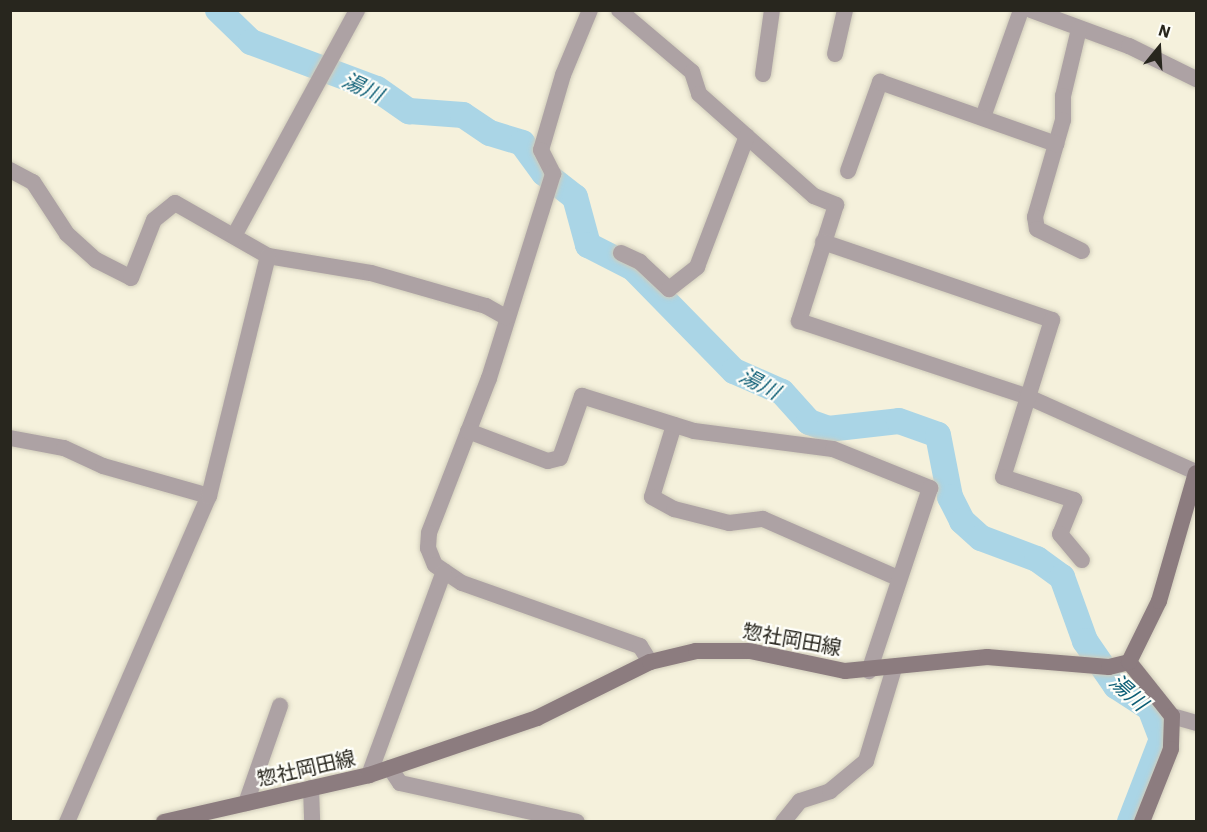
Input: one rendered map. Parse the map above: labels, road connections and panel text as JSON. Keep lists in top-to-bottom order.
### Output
{
  "streets": {
    "main road": ["惣社岡田線"]
  },
  "water": ["湯川"],
  "north": "top"
}
